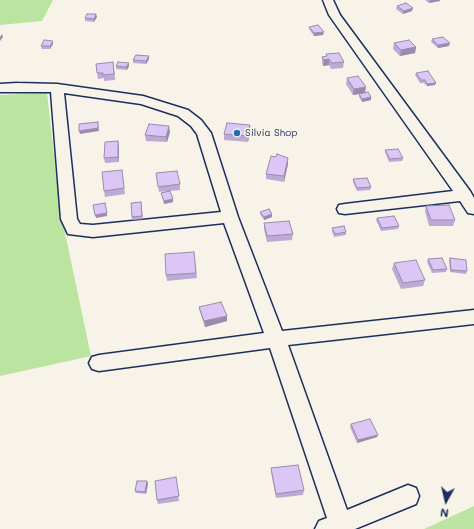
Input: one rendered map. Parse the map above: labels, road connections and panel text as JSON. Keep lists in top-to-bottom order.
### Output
{
  "places": ["Silvia Shop"],
  "north": "bottom"
}
